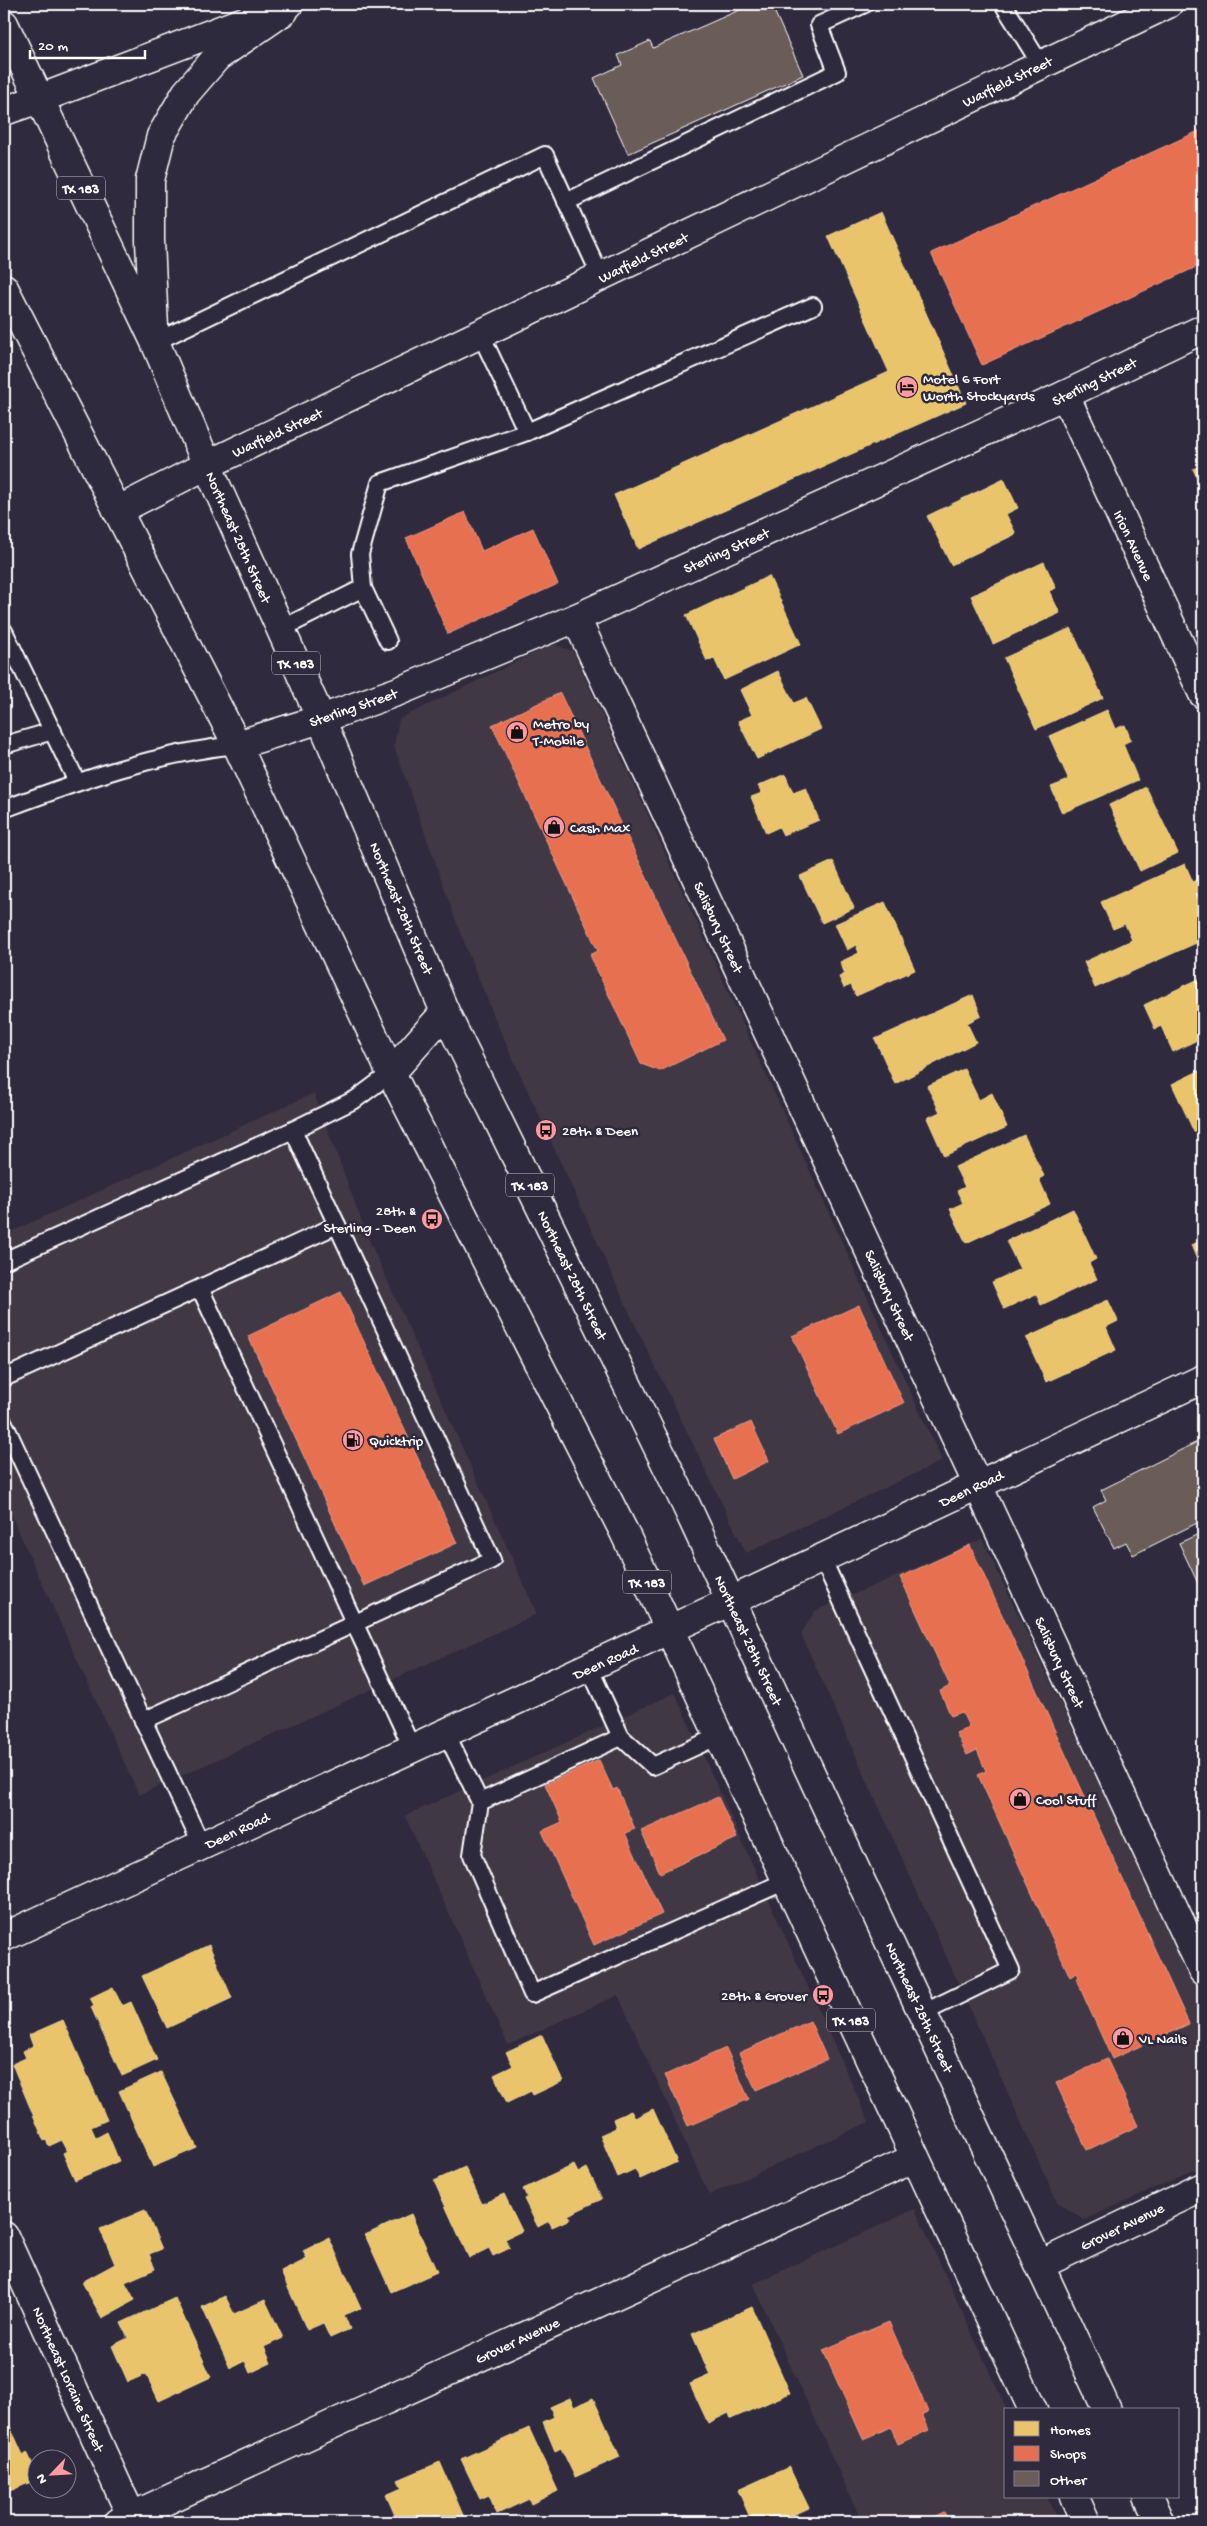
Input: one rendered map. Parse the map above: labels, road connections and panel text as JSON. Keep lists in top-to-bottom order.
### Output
{
  "streets": {
    "main road": [
      "Warfield Street",
      "TX 183",
      "Sterling Street",
      "Northeast 28th Street",
      "Irion Avenue",
      "Salisbury Street",
      "Deen Road",
      "Grover Avenue",
      "Northeast Loraine Street"
    ]
  },
  "crossings": [
    ["Warfield Street", "TX 183"],
    ["Warfield Street", "Northeast 28th Street"],
    ["TX 183", "Sterling Street"],
    ["TX 183", "Deen Road"],
    ["TX 183", "Grover Avenue"],
    ["Sterling Street", "Northeast 28th Street"],
    ["Sterling Street", "Irion Avenue"],
    ["Sterling Street", "Salisbury Street"],
    ["Northeast 28th Street", "Deen Road"],
    ["Northeast 28th Street", "Grover Avenue"],
    ["Salisbury Street", "Deen Road"],
    ["Grover Avenue", "Northeast Loraine Street"]
  ],
  "places": {
    "hotel": ["Motel 6 Fort Worth Stockyards"],
    "shop": [
      "Metro by T-Mobile",
      "Cash Max",
      "Cool Stuff",
      "VL Nails"
    ],
    "bus stop": ["28th & Deen", "28th & Sterling - Deen", "28th & Grover"],
    "fuel station": ["Quicktrip"]
  },
  "legend": ["Homes", "Shops", "Other"],
  "scale_bar": "20 m",
  "north": "bottom left"
}
